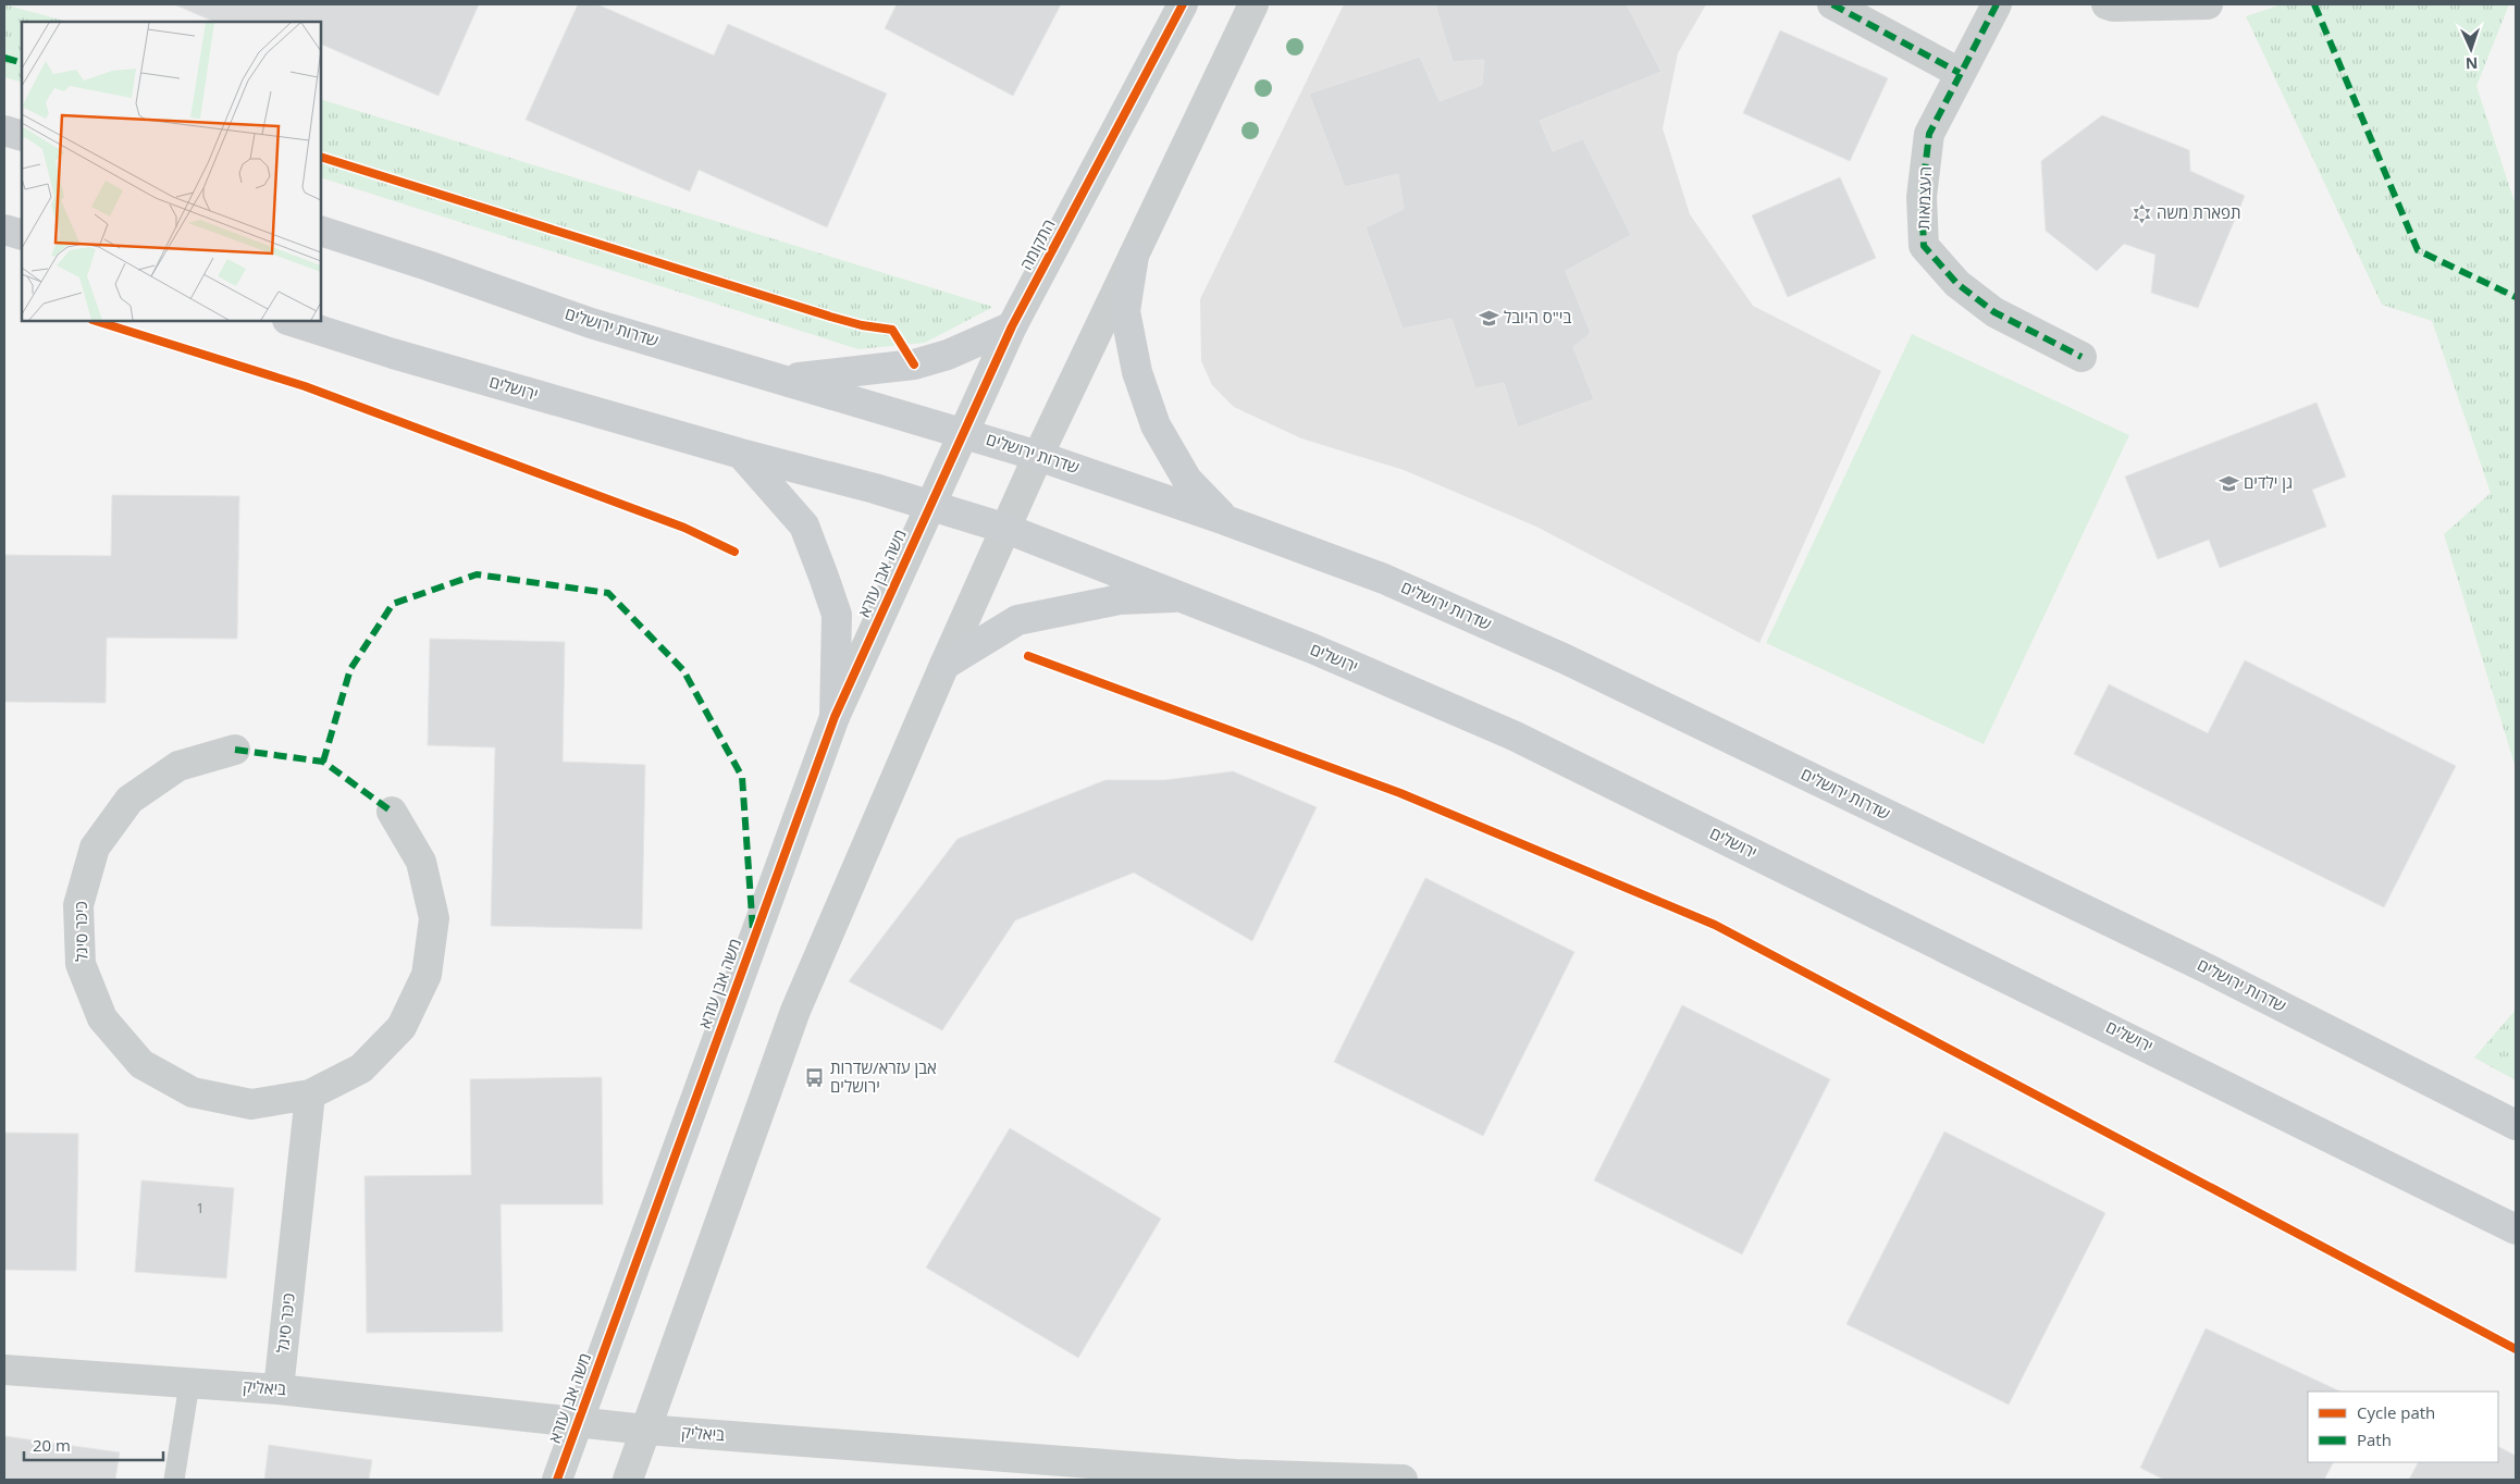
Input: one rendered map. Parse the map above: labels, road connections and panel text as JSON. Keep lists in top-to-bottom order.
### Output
{
  "streets": {
    "main road": ["שדרות ירושלים", "ירושלים"],
    "street": [
      "העצמאות",
      "התקומה",
      "משה אבן עזרא",
      "כיכר סיגל",
      "ביאליק"
    ]
  },
  "crossings": [
    ["התקומה", "שדרות ירושלים"],
    ["התקומה", "ירושלים"],
    ["התקומה", "משה אבן עזרא"],
    ["ירושלים", "משה אבן עזרא"],
    ["משה אבן עזרא", "ביאליק"],
    ["כיכר סיגל", "ביאליק"]
  ],
  "places": {
    "synagogue": ["תפארת משה"],
    "school or university": ["בי\"ס היובל", "גן ילדים"],
    "bus stop": ["אבן עזרא/שדרות ירושלים"]
  },
  "house_numbers": ["1"],
  "legend": ["Cycle path", "Path"],
  "scale_bar": "20 m",
  "north": "bottom"
}
